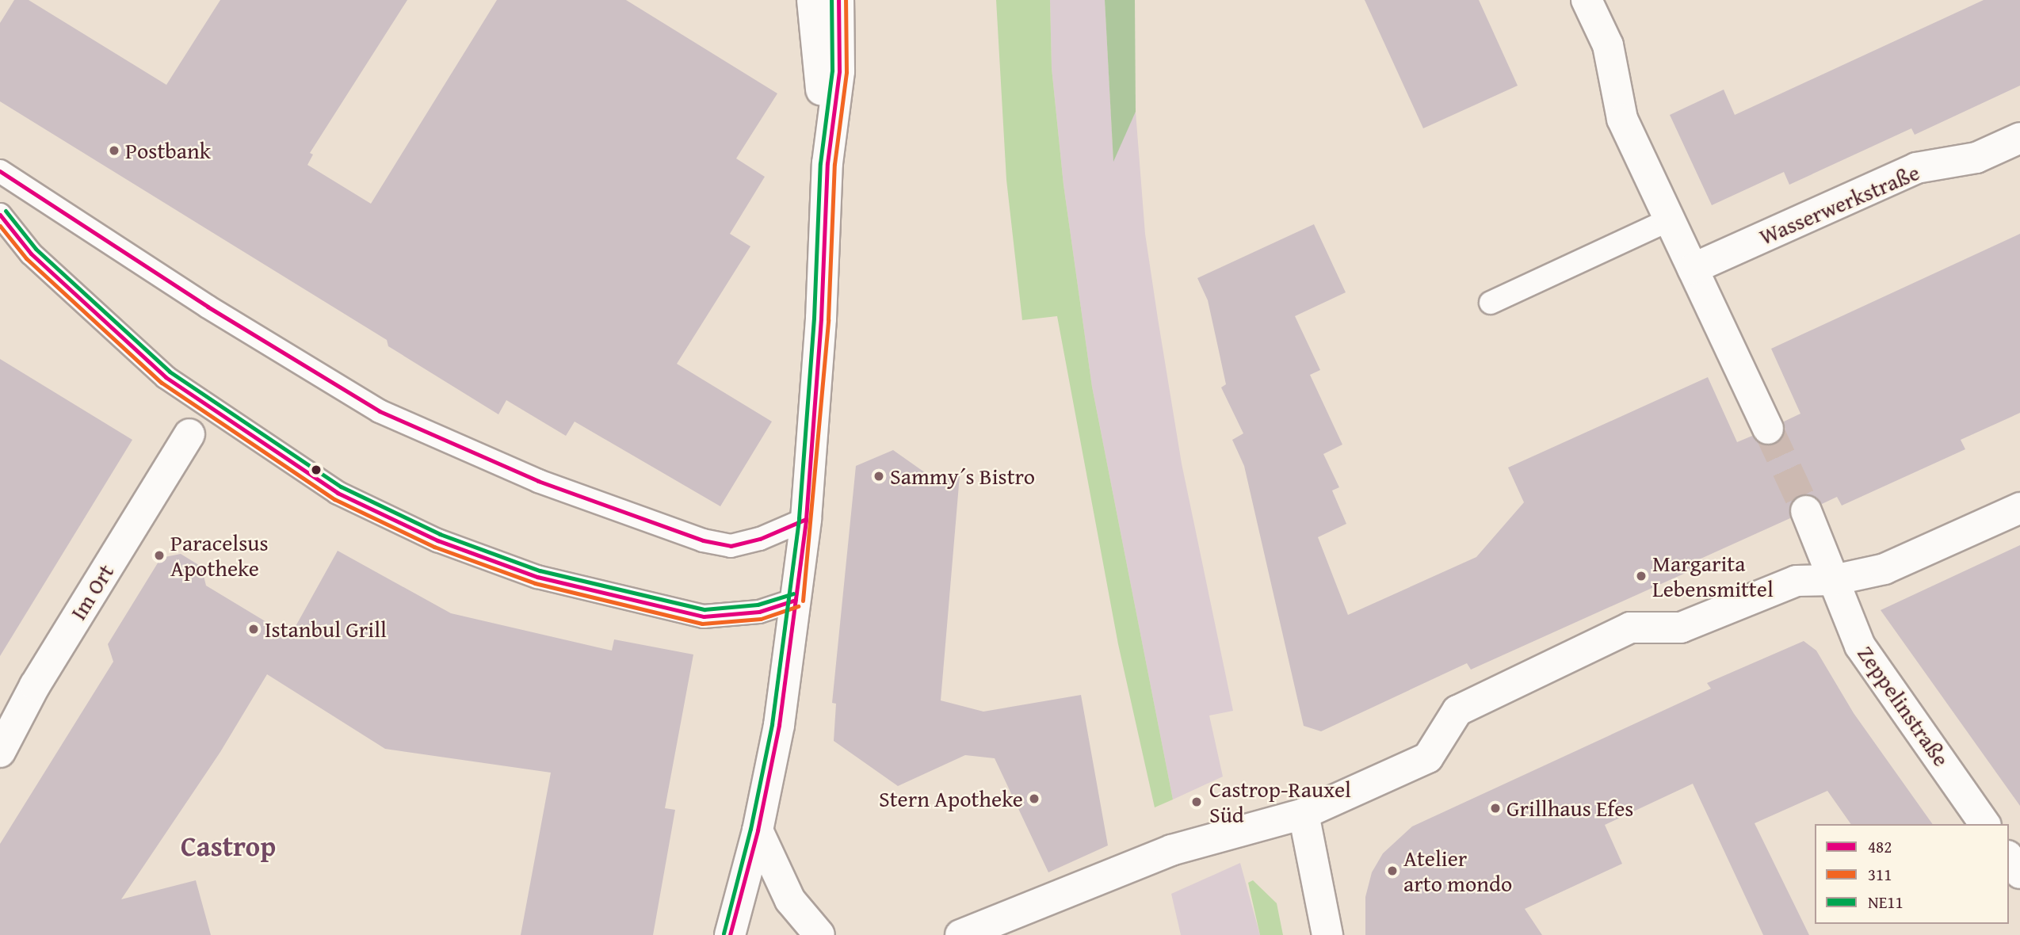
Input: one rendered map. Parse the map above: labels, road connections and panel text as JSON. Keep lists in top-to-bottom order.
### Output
{
  "streets": {
    "street": ["Wasserwerkstraße", "Im Ort", "Zeppelinstraße"]
  },
  "districts": ["Castrop"],
  "places": [
    "Postbank",
    "Sammy´s Bistro",
    "Paracelsus Apotheke",
    "Margarita Lebensmittel",
    "Istanbul Grill",
    "Stern Apotheke",
    "Castrop-Rauxel Süd",
    "Grillhaus Efes",
    "Atelier arto mondo"
  ],
  "lines": ["transit line 482", "transit line 311", "transit line NE11"],
  "legend": ["482", "311", "NE11"]
}
